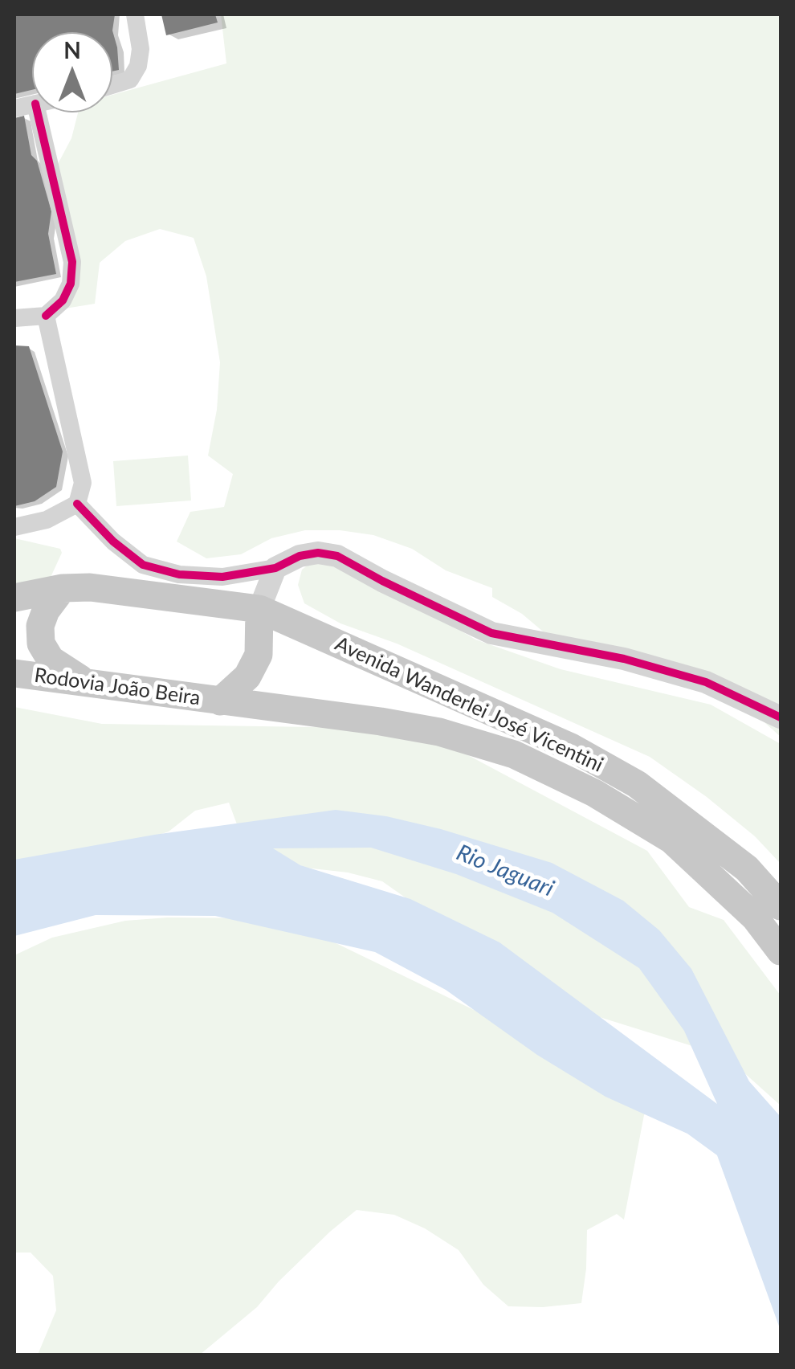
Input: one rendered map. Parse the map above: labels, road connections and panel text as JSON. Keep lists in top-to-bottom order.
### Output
{
  "streets": {
    "main road": ["Rodovia João Beira", "Avenida Wanderlei José Vicentini"]
  },
  "crossings": [
    ["Rodovia João Beira", "Avenida Wanderlei José Vicentini"]
  ],
  "water": ["Rio Jaguari"],
  "north": "top"
}
